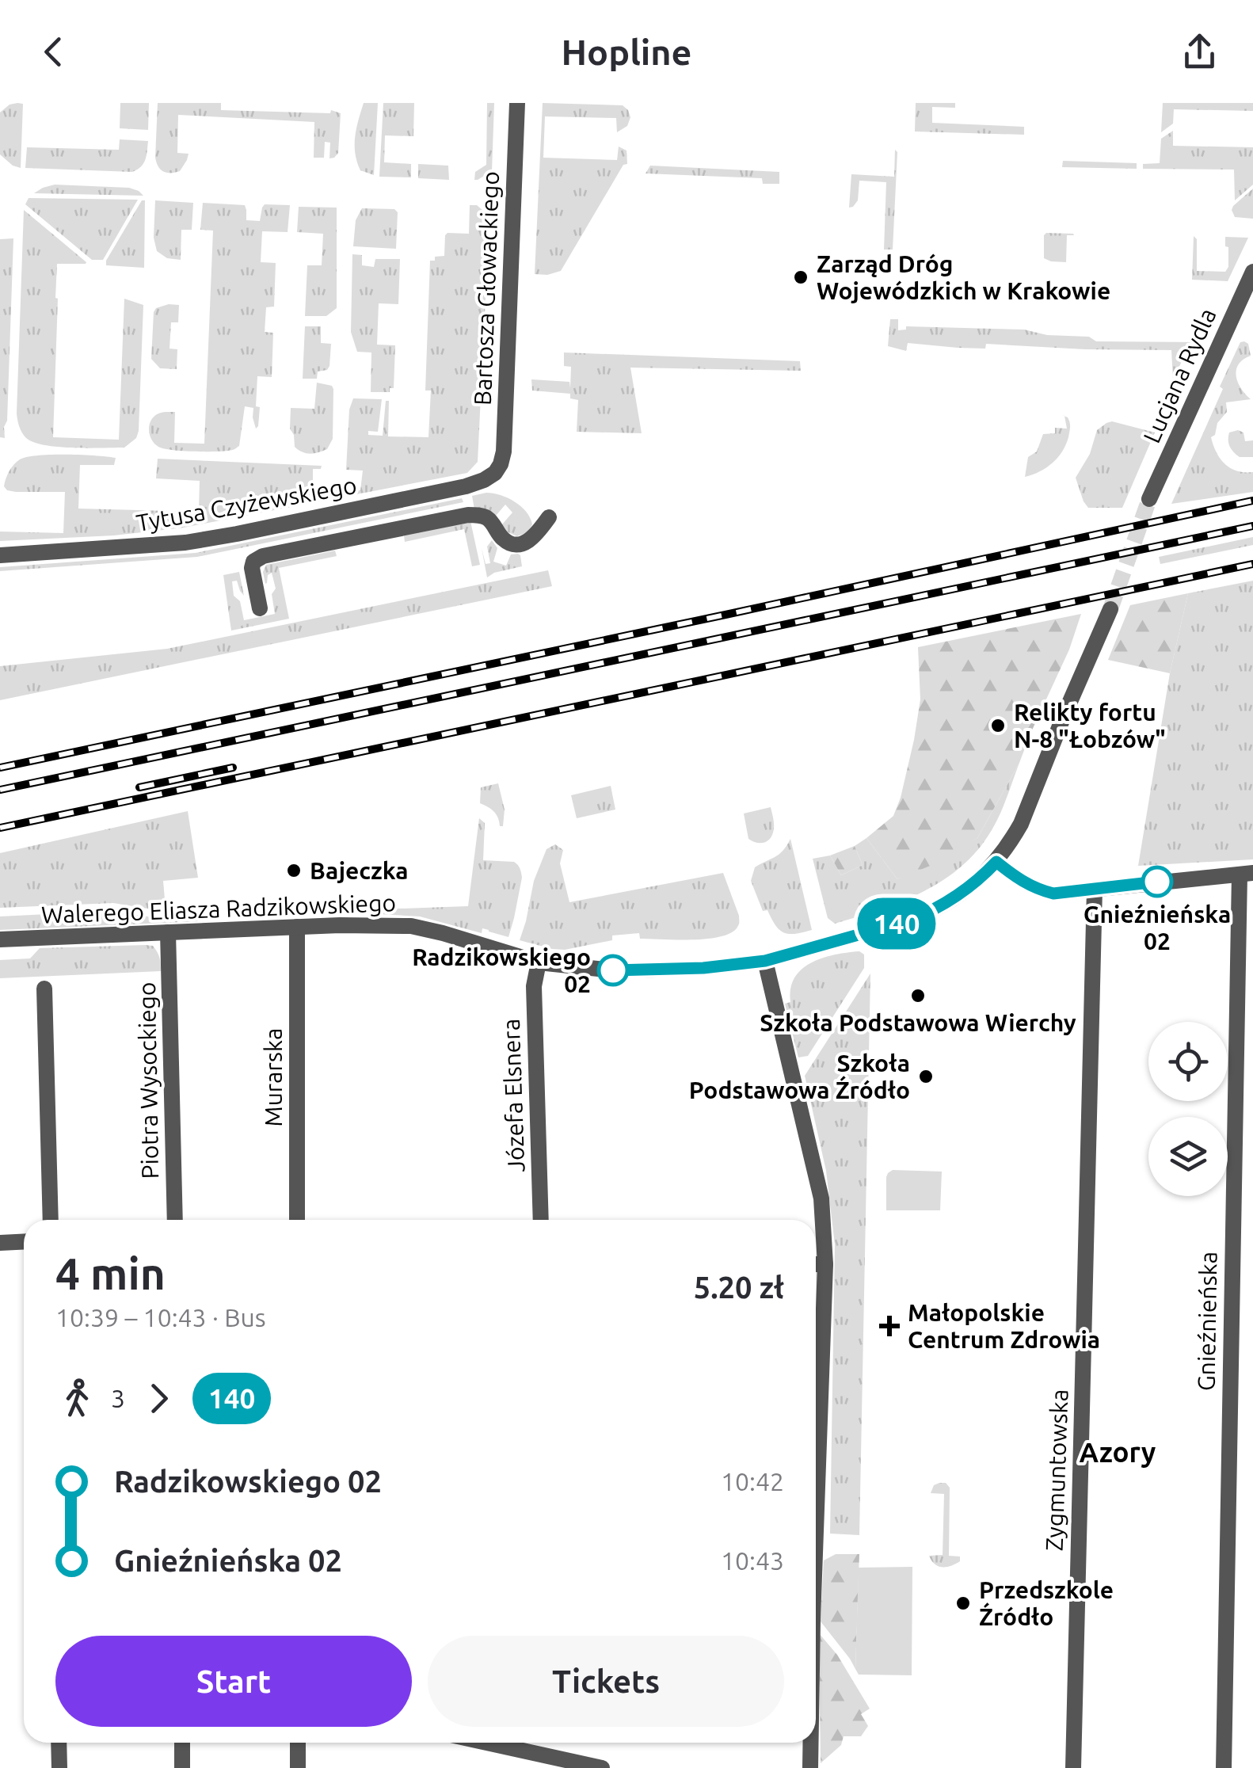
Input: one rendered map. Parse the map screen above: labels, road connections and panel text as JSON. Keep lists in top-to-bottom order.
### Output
{
  "streets": {
    "street": [
      "Bartosza Głowackiego",
      "Lucjana Rydla",
      "Tytusa Czyżewskiego",
      "Walerego Eliasza Radzikowskiego",
      "Murarska",
      "Piotra Wysockiego",
      "Józefa Elsnera",
      "Gnieźnieńska",
      "Zygmuntowska"
    ]
  },
  "crossings": [
    ["Bartosza Głowackiego", "Tytusa Czyżewskiego"],
    ["Walerego Eliasza Radzikowskiego", "Murarska"],
    ["Walerego Eliasza Radzikowskiego", "Piotra Wysockiego"],
    ["Walerego Eliasza Radzikowskiego", "Józefa Elsnera"]
  ],
  "districts": ["Azory"],
  "places": {
    "other": [
      "Zarząd Dróg Wojewódzkich w Krakowie",
      "Relikty fortu N-8 \"Łobzów\"",
      "Bajeczka",
      "Gnieźnieńska 02",
      "Radzikowskiego 02",
      "Szkoła Podstawowa Wierchy",
      "Szkoła Podstawowa Źródło",
      "Przedszkole Źródło"
    ],
    "health": ["Małopolskie Centrum Zdrowia"]
  },
  "lines": ["bus line 140"],
  "page": {
    "header": "Hopline",
    "on_map": "140",
    "heading": ["4 min", "10:39 – 10:43 · Bus", "5.20 zł"],
    "legs": ["3", "140"],
    "list": [
      {
        "name": "Radzikowskiego 02",
        "value": "10:42"
      },
      {
        "name": "Gnieźnieńska 02",
        "value": "10:43"
      }
    ],
    "buttons": ["Start", "Tickets"]
  }
}
